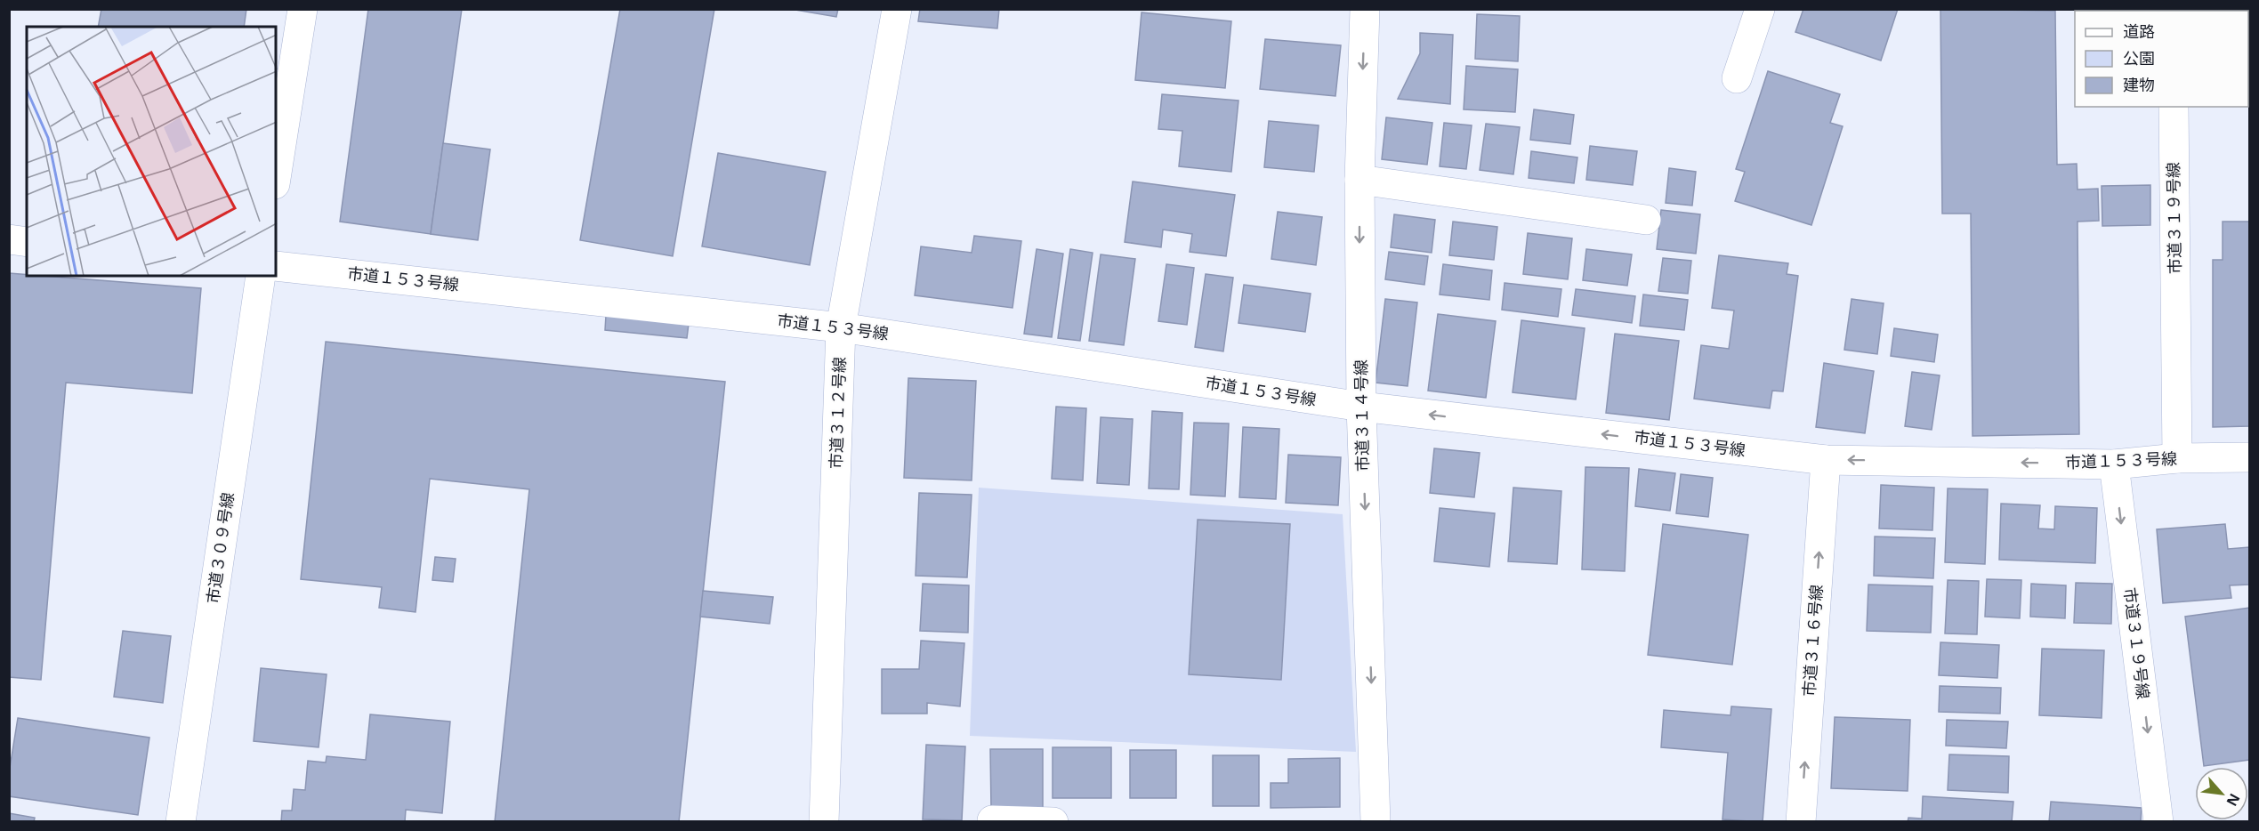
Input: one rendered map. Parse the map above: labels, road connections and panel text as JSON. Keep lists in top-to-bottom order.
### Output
{
  "streets": {
    "street": [
      "市道３１９号線",
      "市道１５３号線",
      "市道３１２号線",
      "市道３１４号線",
      "市道３０９号線",
      "市道３１６号線"
    ]
  },
  "crossings": [
    ["市道３１９号線", "市道１５３号線"],
    ["市道１５３号線", "市道３１２号線"],
    ["市道１５３号線", "市道３１４号線"],
    ["市道１５３号線", "市道３１６号線"]
  ],
  "one_way": ["市道３１９号線", "市道３１４号線", "市道３１６号線"],
  "legend": ["道路", "公園", "建物"],
  "north": "bottom right"
}
